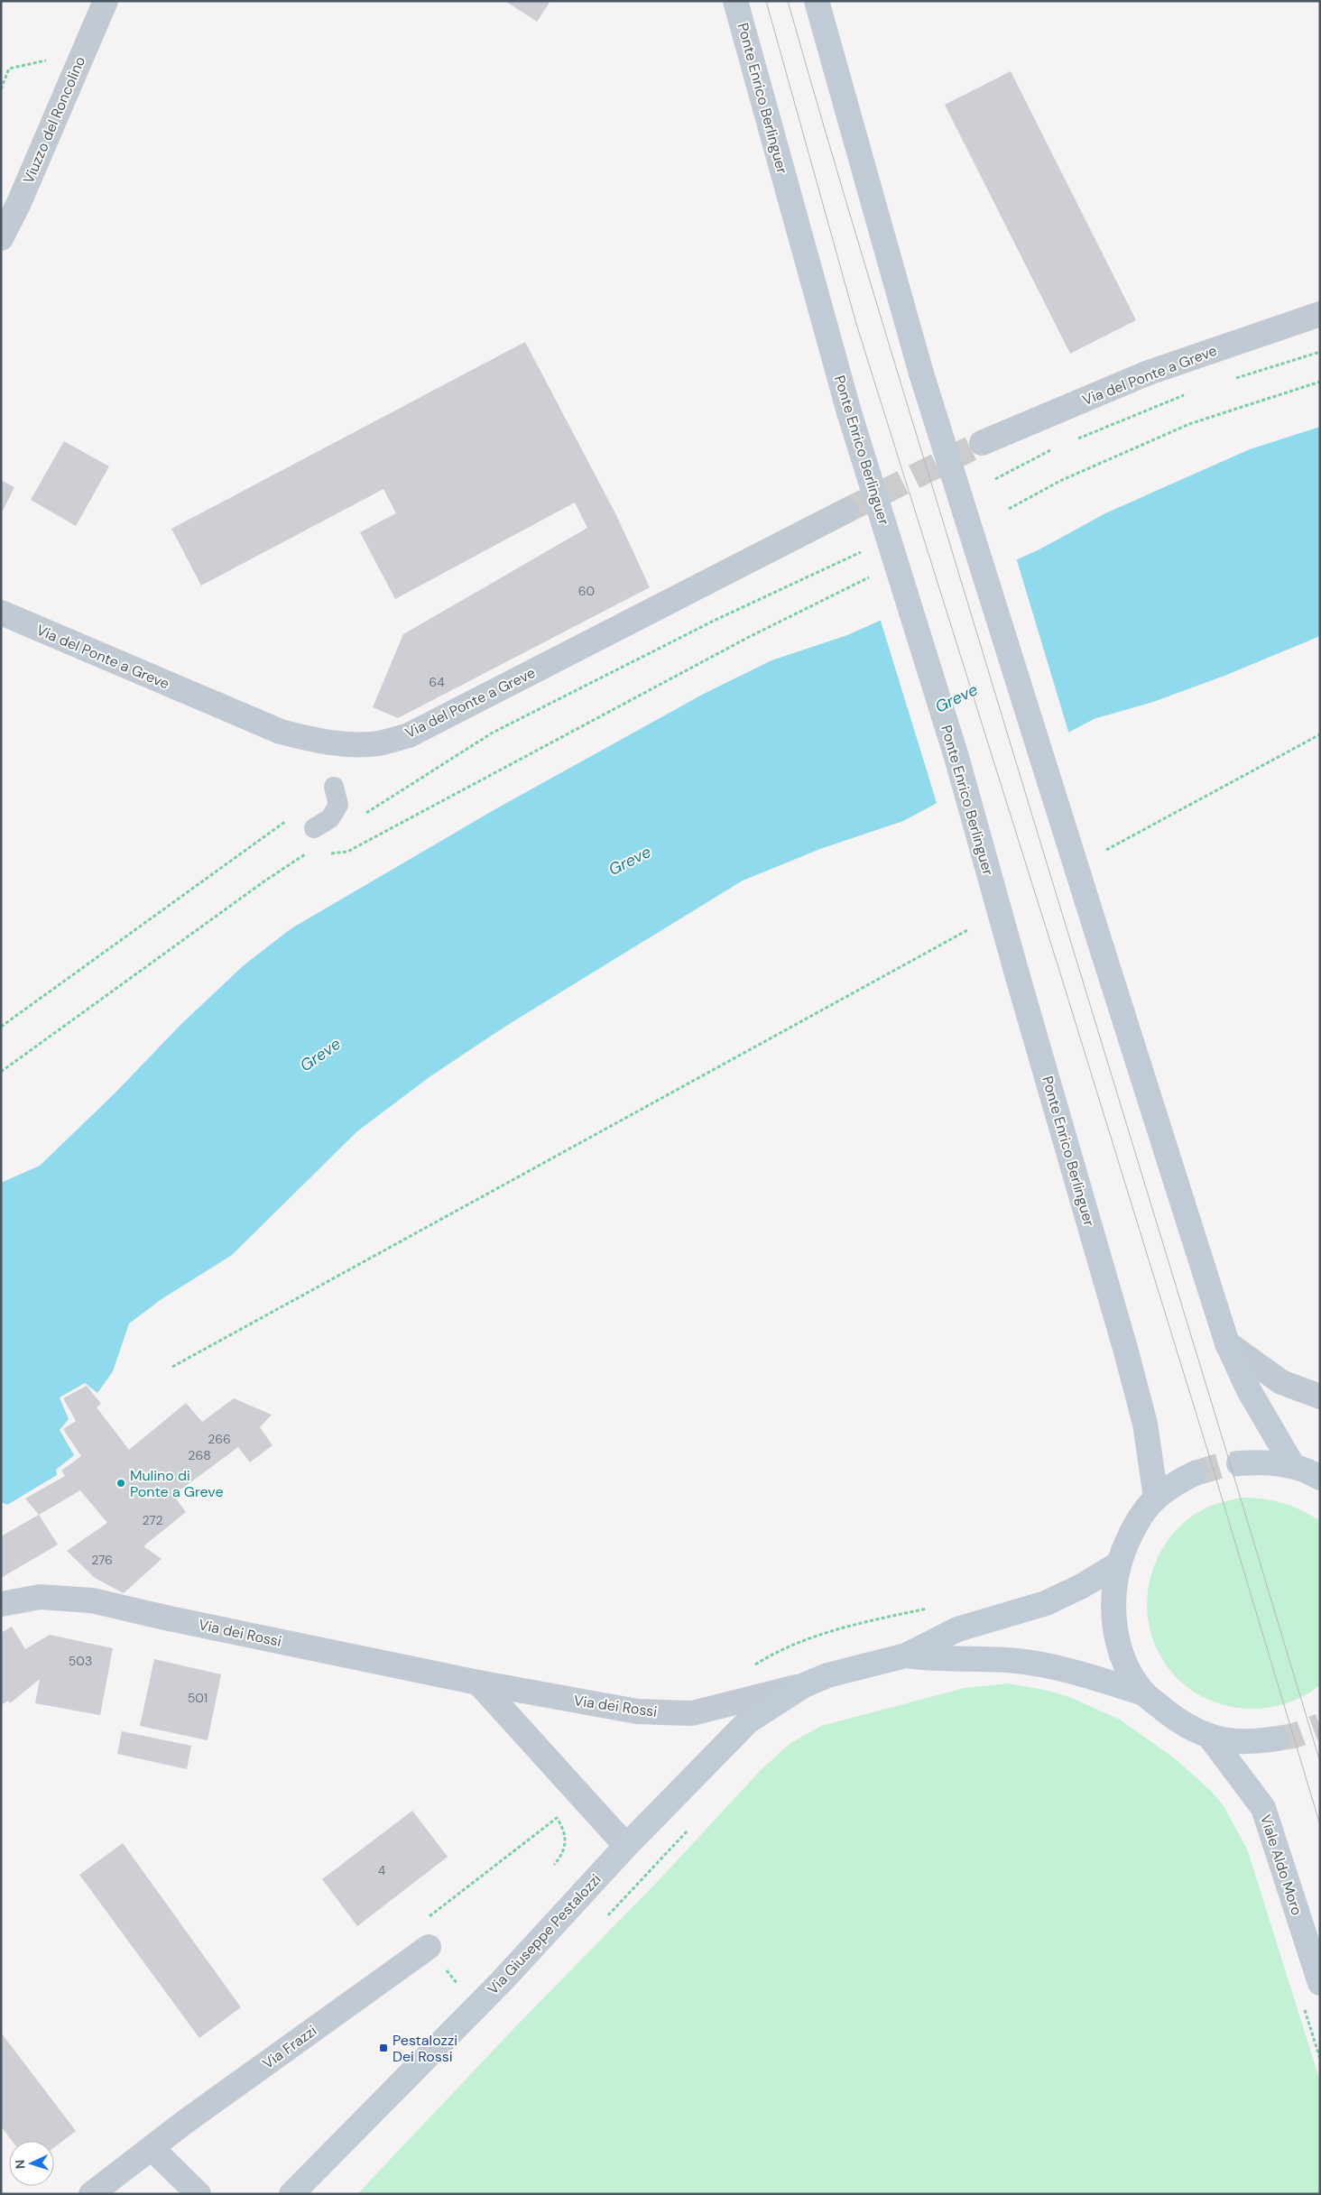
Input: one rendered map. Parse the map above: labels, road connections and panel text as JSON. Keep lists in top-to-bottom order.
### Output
{
  "streets": {
    "main road": ["Ponte Enrico Berlinguer", "Viale Aldo Moro", "Via Giuseppe Pestalozzi"],
    "street": [
      "Viuzzo del Roncolino",
      "Via del Ponte a Greve",
      "Via dei Rossi",
      "Via Frazzi"
    ]
  },
  "crossings": [
    ["Via dei Rossi", "Via Giuseppe Pestalozzi"]
  ],
  "water": ["Greve"],
  "places": {
    "other": ["Mulino di Ponte a Greve"],
    "transit": ["Pestalozzi Dei Rossi"]
  },
  "house_numbers": [
    "60",
    "64",
    "266",
    "268",
    "272",
    "276",
    "503",
    "501",
    "4"
  ],
  "north": "left"
}
